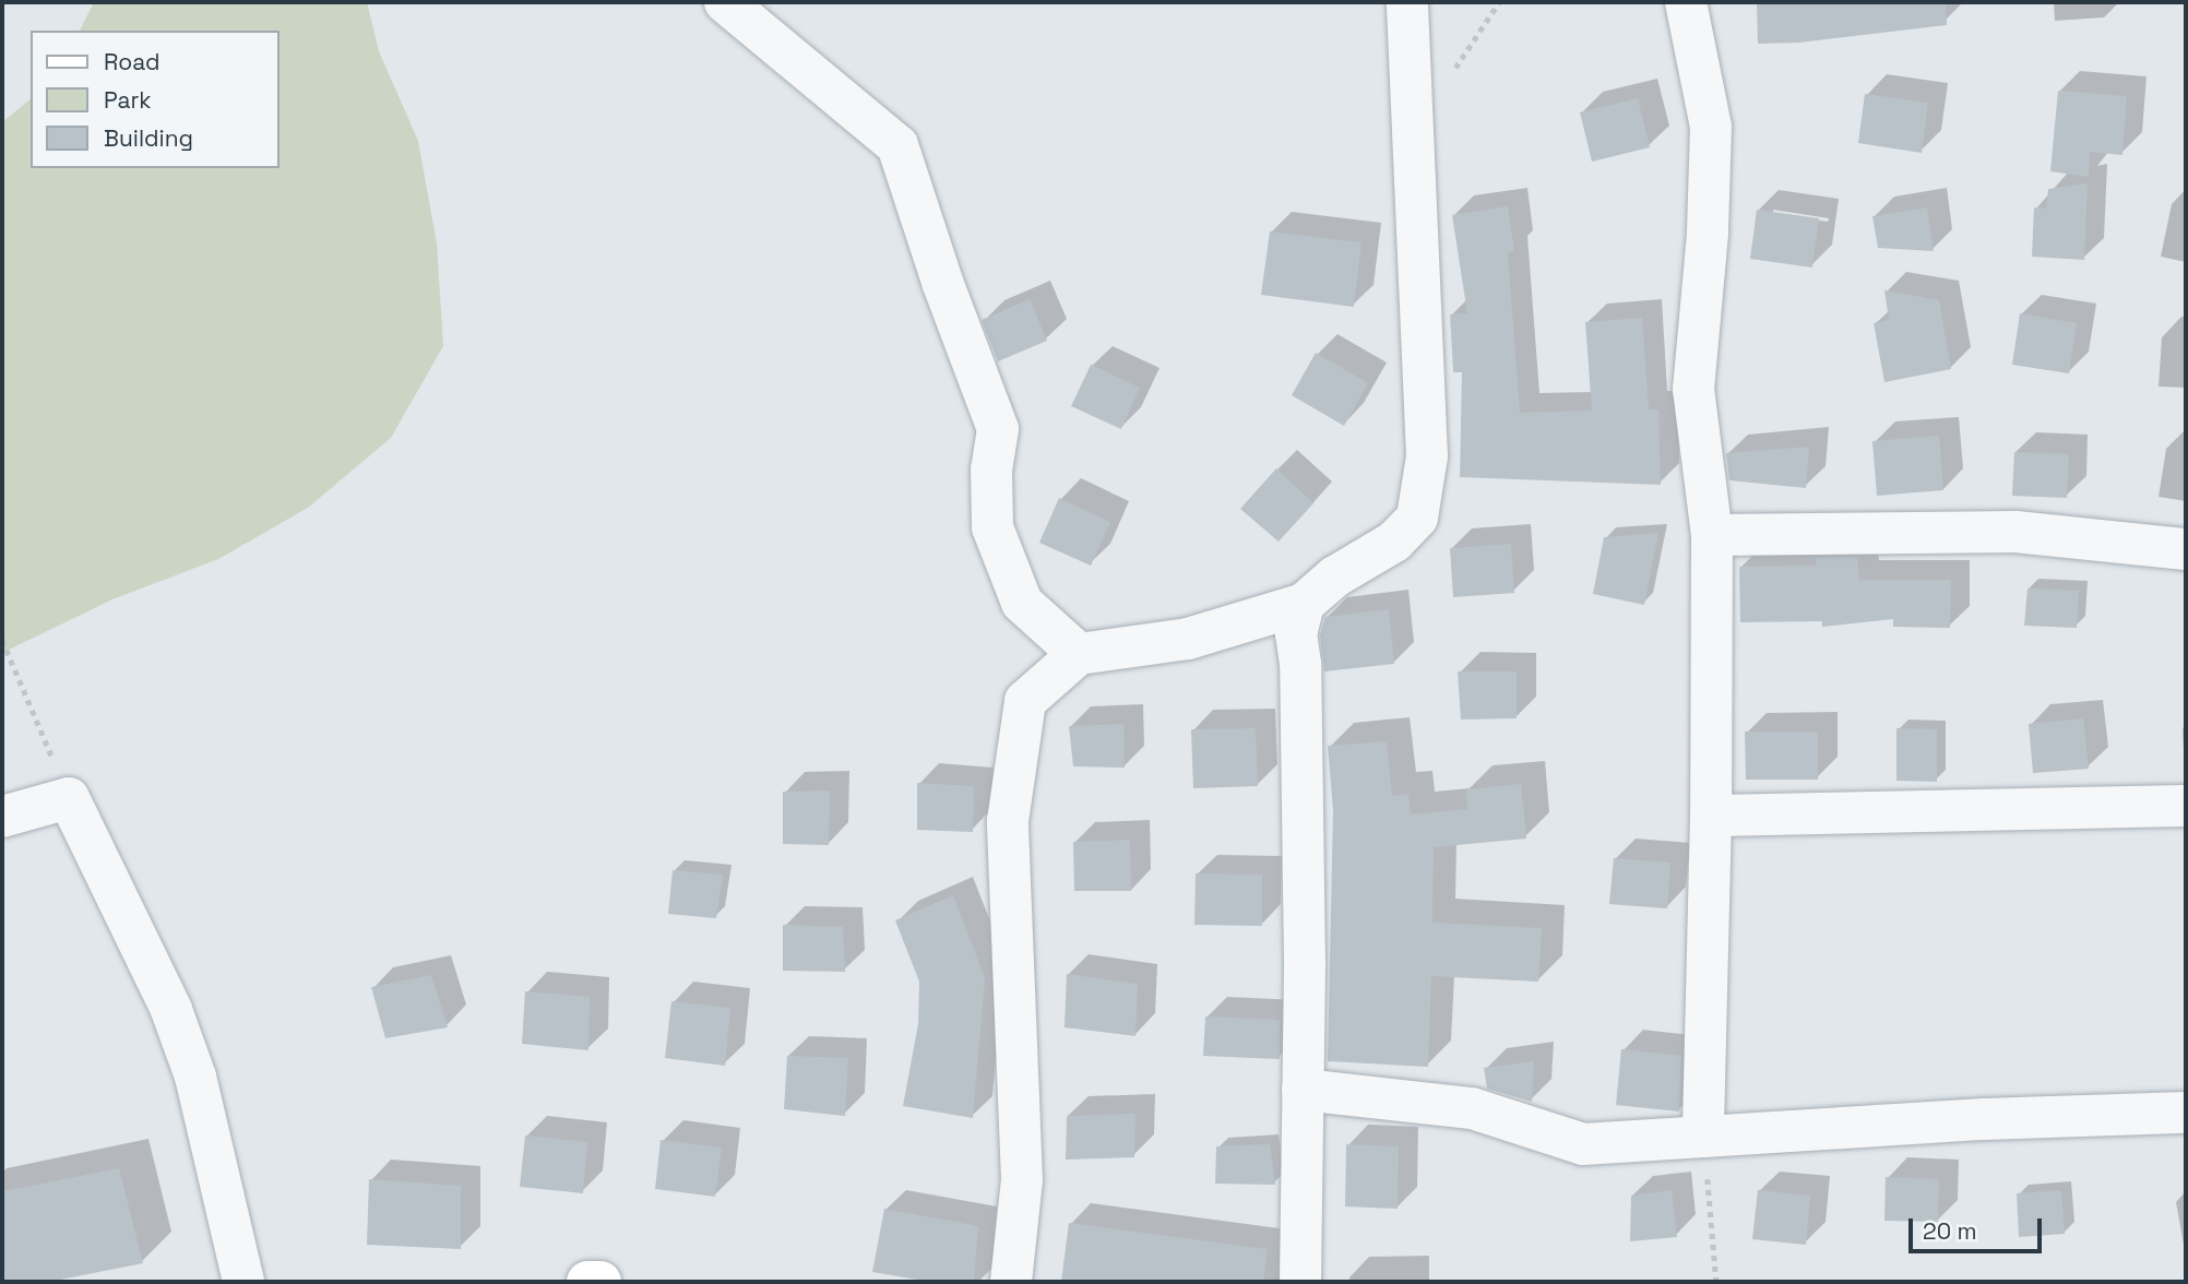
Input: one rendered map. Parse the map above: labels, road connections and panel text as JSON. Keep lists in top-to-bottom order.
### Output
{
  "legend": ["Road", "Park", "Building"],
  "scale_bar": "20 m"
}
